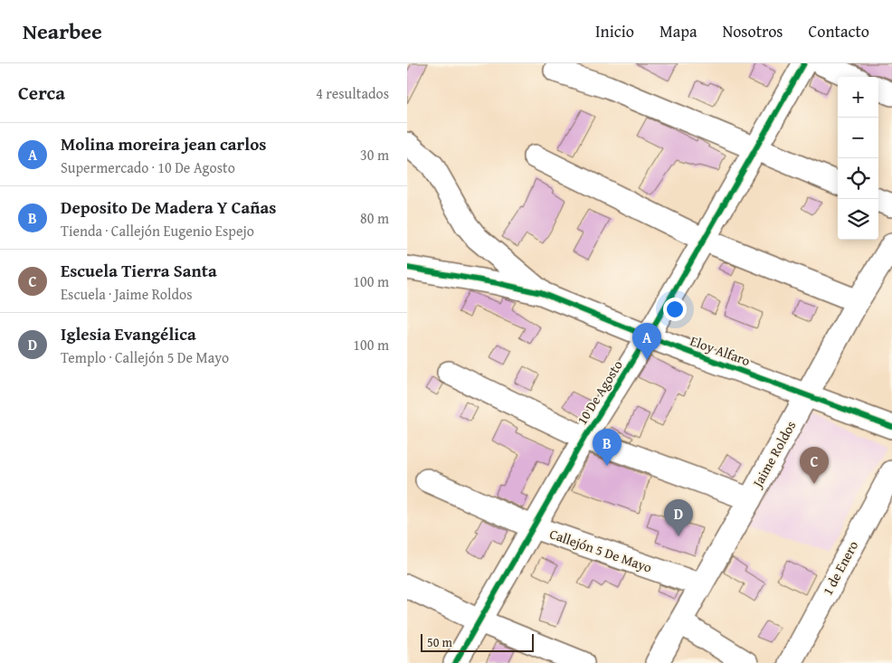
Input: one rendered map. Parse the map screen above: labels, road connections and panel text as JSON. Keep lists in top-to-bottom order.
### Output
{
  "streets": {
    "street": [
      "Eloy Alfaro",
      "10 De Agosto",
      "Jaime Roldos",
      "Callejón 5 De Mayo",
      "1 de Enero"
    ]
  },
  "crossings": [
    ["Eloy Alfaro", "10 De Agosto"],
    ["Eloy Alfaro", "Jaime Roldos"],
    ["10 De Agosto", "Callejón 5 De Mayo"],
    ["Jaime Roldos", "Callejón 5 De Mayo"]
  ],
  "scale_bar": "50 m",
  "page": {
    "header": "Nearbee",
    "nav": [
      "Inicio",
      "Mapa",
      "Nosotros",
      "Contacto"
    ],
    "heading": ["Cerca", "4 resultados"],
    "map_buttons": ["+", "−"],
    "list": [
      {
        "mark": "A",
        "name": "Molina moreira jean carlos",
        "note": "Supermercado · 10 De Agosto",
        "value": "30 m"
      },
      {
        "mark": "B",
        "name": "Deposito De Madera Y Cañas",
        "note": "Tienda · Callejón Eugenio Espejo",
        "value": "80 m"
      },
      {
        "mark": "C",
        "name": "Escuela Tierra Santa",
        "note": "Escuela · Jaime Roldos",
        "value": "100 m"
      },
      {
        "mark": "D",
        "name": "Iglesia Evangélica",
        "note": "Templo · Callejón 5 De Mayo",
        "value": "100 m"
      }
    ],
    "pins": [
      "A",
      "B",
      "C",
      "D"
    ],
    "scale": "50 m"
  }
}
